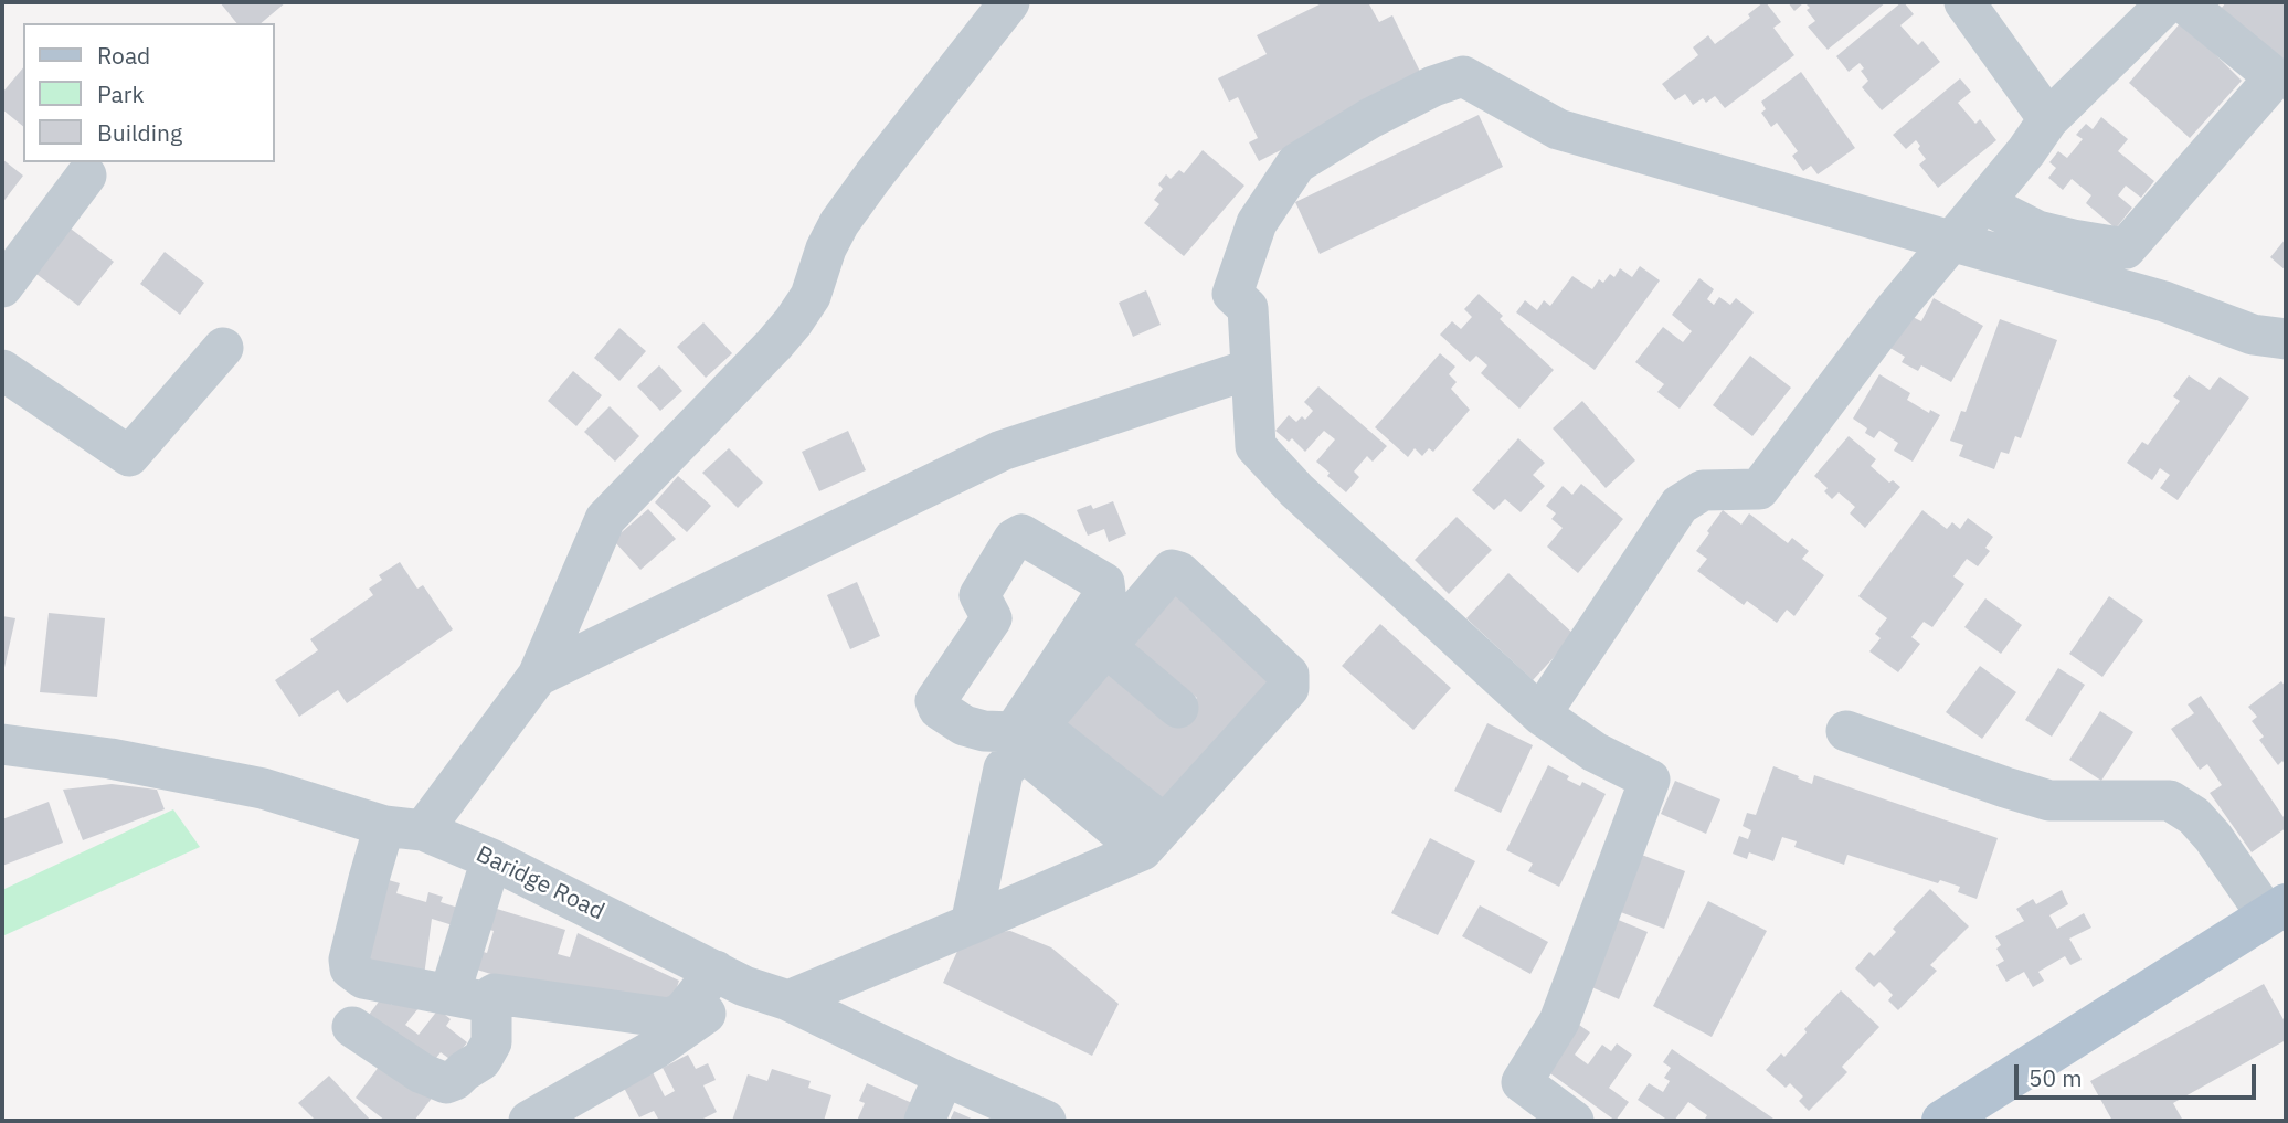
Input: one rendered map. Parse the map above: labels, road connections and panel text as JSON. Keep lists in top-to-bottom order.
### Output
{
  "streets": {
    "street": ["Baridge Road"]
  },
  "legend": ["Road", "Park", "Building"],
  "scale_bar": "50 m"
}
